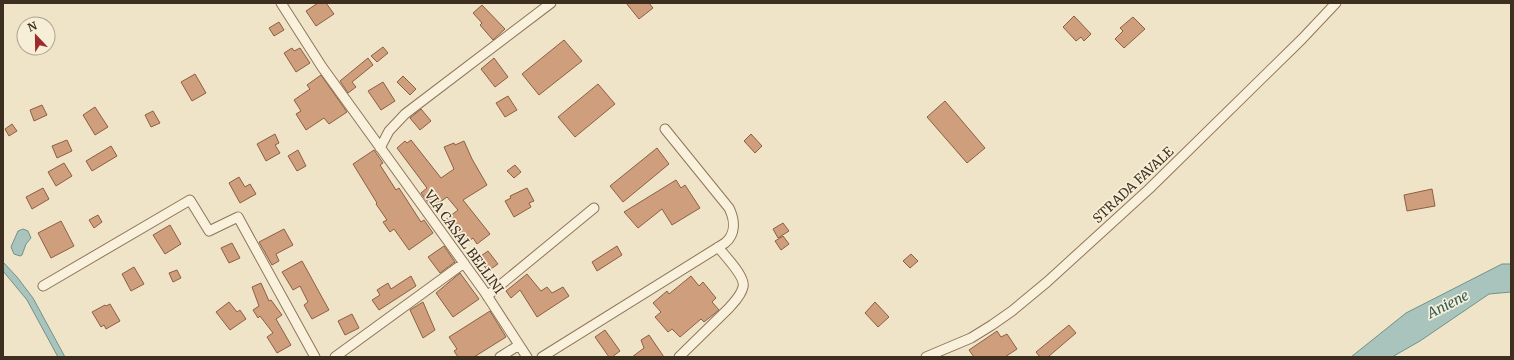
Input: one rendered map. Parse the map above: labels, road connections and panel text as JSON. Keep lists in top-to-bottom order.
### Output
{
  "streets": {
    "street": ["STRADA FAVALE", "VIA CASAL BELLINI"]
  },
  "water": ["Aniene"],
  "north": "top"
}
